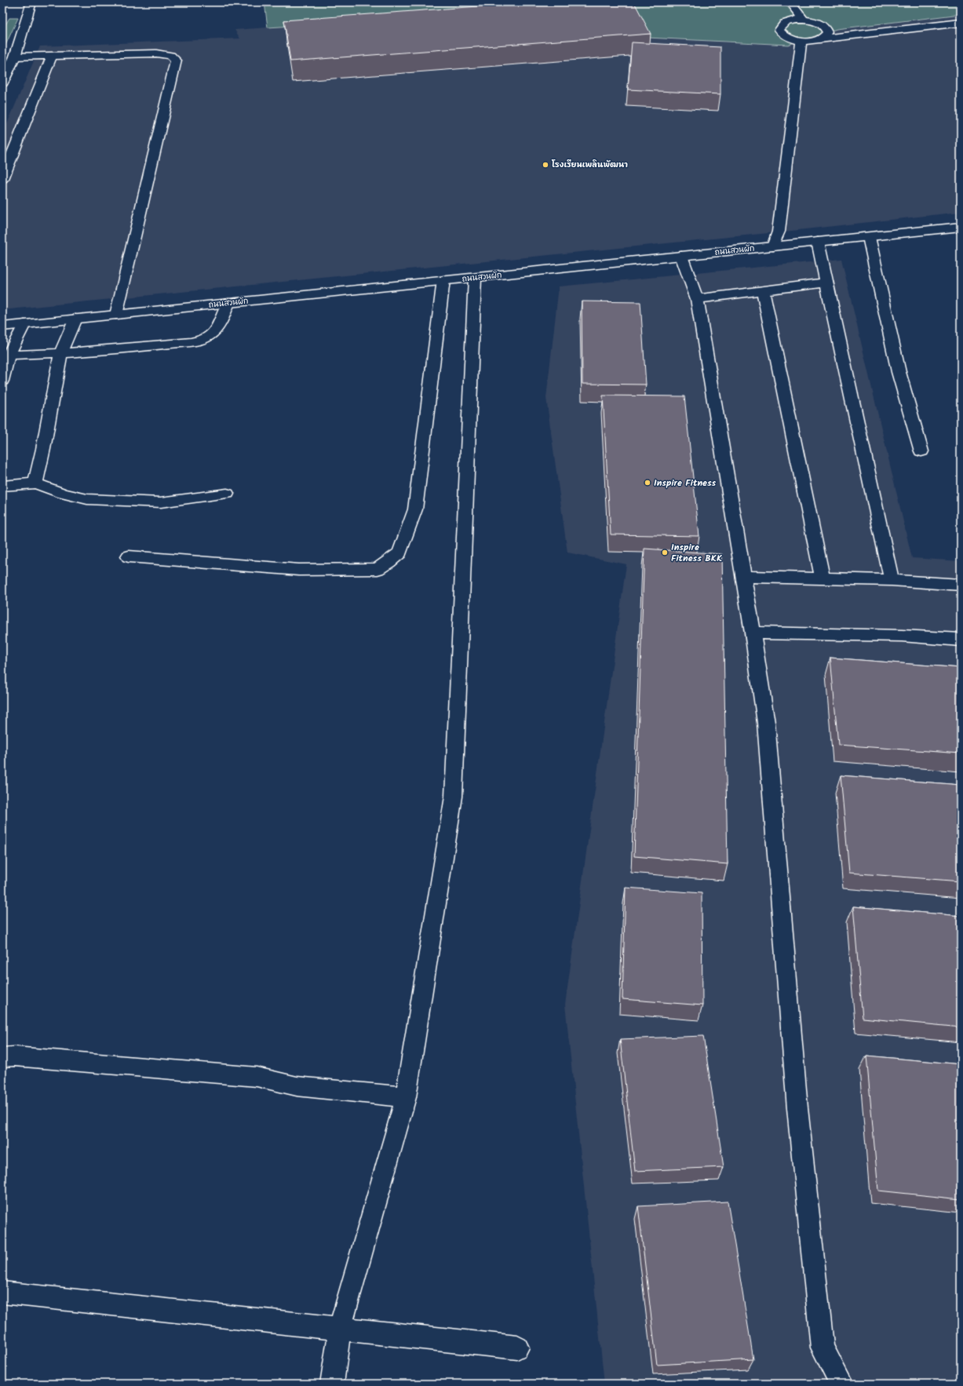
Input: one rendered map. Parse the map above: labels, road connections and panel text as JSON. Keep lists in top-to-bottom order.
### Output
{
  "streets": {
    "street": ["ถนนสวนผัก"]
  },
  "places": ["โรงเรียนเพลินพัฒนา", "Inspire Fitness", "Inspire Fitness BKK"]
}
